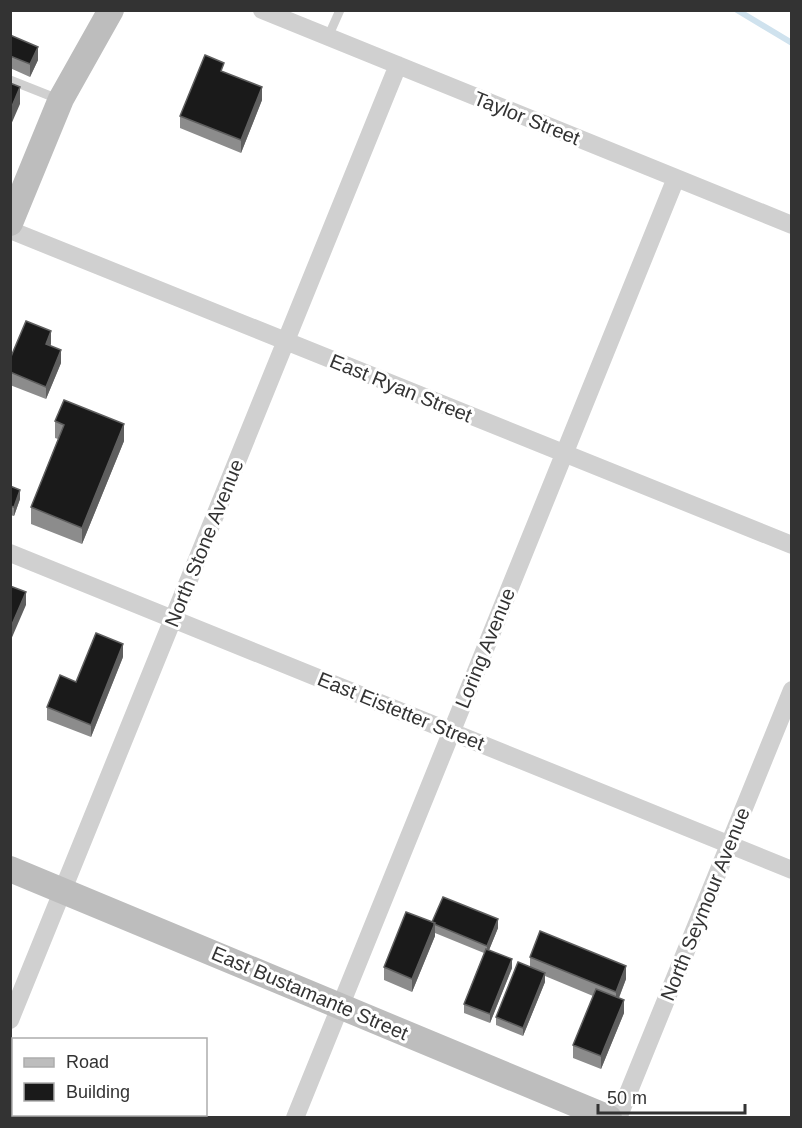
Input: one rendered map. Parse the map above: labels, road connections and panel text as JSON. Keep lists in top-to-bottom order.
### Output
{
  "streets": {
    "street": [
      "Taylor Street",
      "East Ryan Street",
      "North Stone Avenue",
      "Loring Avenue",
      "East Eistetter Street",
      "North Seymour Avenue",
      "East Bustamante Street"
    ]
  },
  "crossings": [
    ["Taylor Street", "North Stone Avenue"],
    ["Taylor Street", "Loring Avenue"],
    ["East Ryan Street", "North Stone Avenue"],
    ["East Ryan Street", "Loring Avenue"],
    ["North Stone Avenue", "East Eistetter Street"],
    ["North Stone Avenue", "East Bustamante Street"],
    ["Loring Avenue", "East Eistetter Street"],
    ["Loring Avenue", "East Bustamante Street"],
    ["East Eistetter Street", "North Seymour Avenue"]
  ],
  "legend": ["Road", "Building"],
  "scale_bar": "50 m"
}
